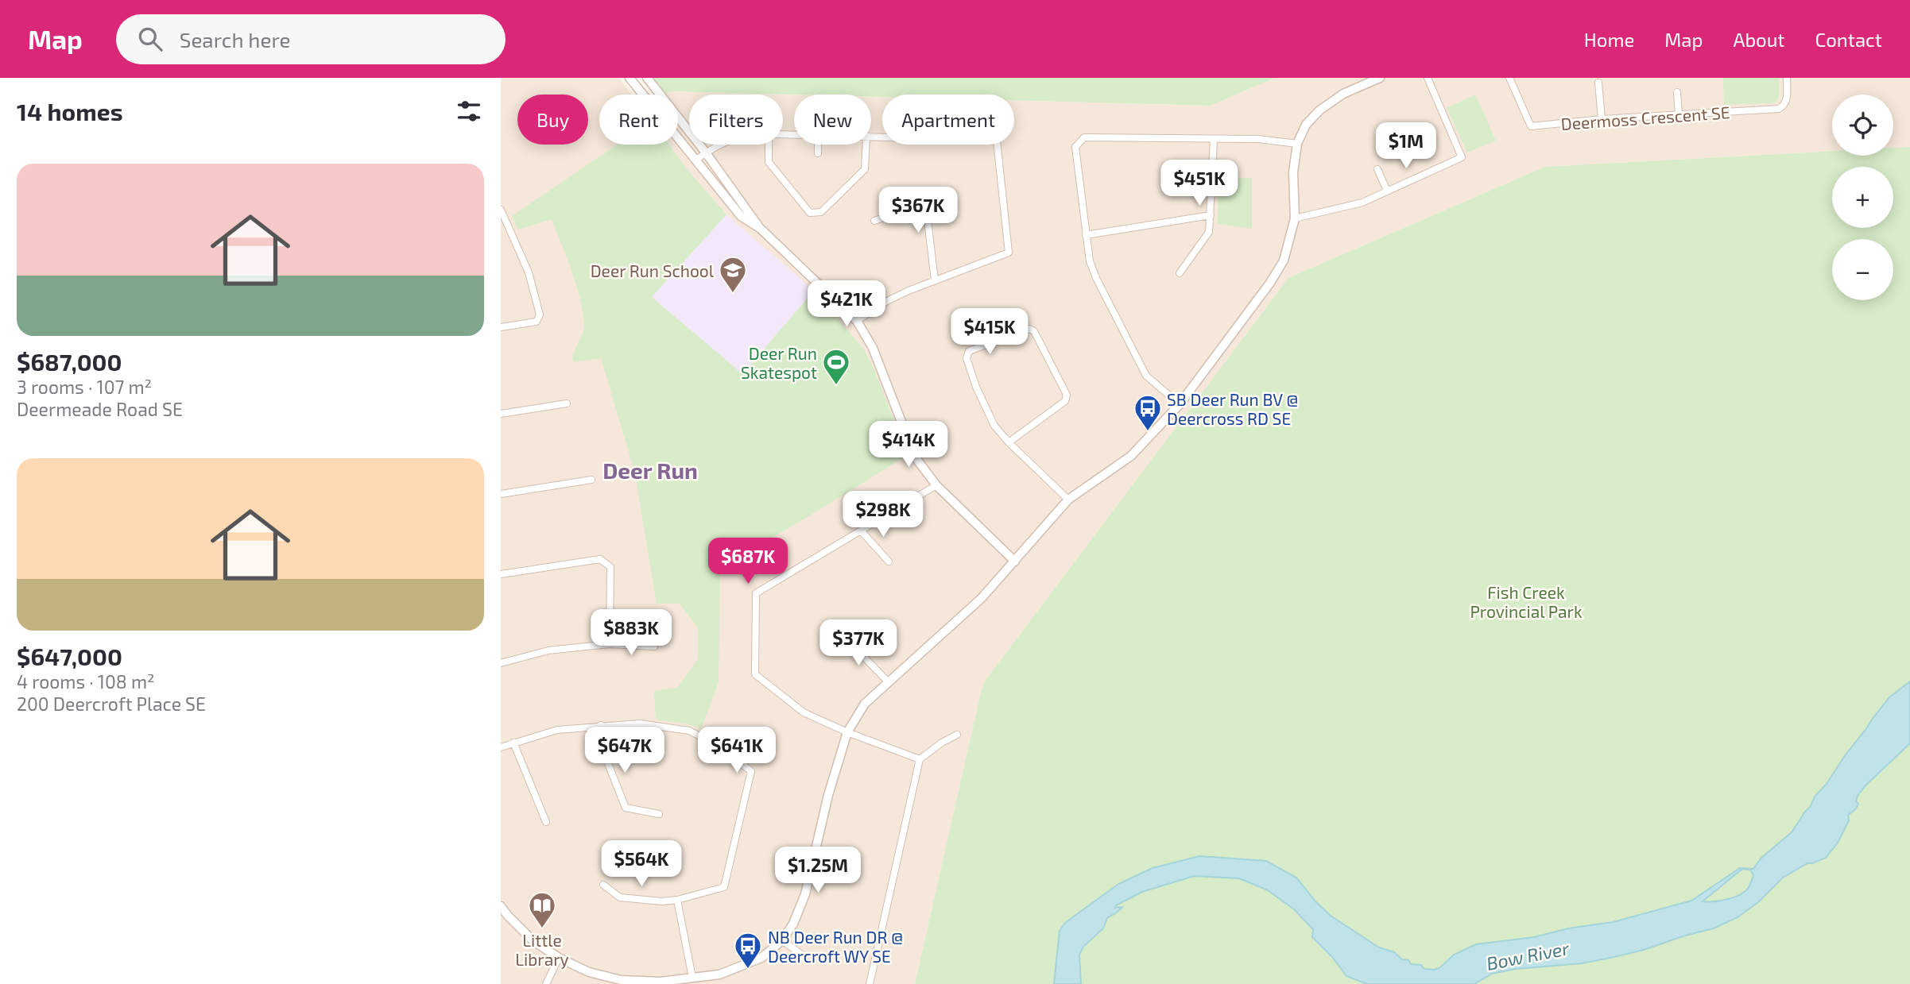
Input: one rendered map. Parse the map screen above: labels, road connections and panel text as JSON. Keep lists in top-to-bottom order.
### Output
{
  "streets": {
    "street": ["Deermoss Crescent SE"]
  },
  "districts": ["Deer Run"],
  "water": ["Bow River"],
  "parks": ["Fish Creek Provincial Park"],
  "places": {
    "school or university": ["Deer Run School"],
    "sports": ["Deer Run Skatespot"],
    "bus stop": ["SB Deer Run BV @ Deercross RD SE", "NB Deer Run DR @ Deercroft WY SE"],
    "library": ["Little Library"]
  },
  "page": {
    "header": "Map",
    "search": "Search here",
    "nav": [
      "Home",
      "Map",
      "About",
      "Contact"
    ],
    "heading": "14 homes",
    "map_buttons": ["+", "−"],
    "chip": [
      "Buy",
      "Rent",
      "Filters",
      "New",
      "Apartment"
    ],
    "price": [
      "$1M",
      "$451K",
      "$367K",
      "$421K",
      "$415K",
      "$414K",
      "$298K",
      "$687K",
      "$883K",
      "$377K",
      "$647K",
      "$641K",
      "$564K",
      "$1.25M"
    ],
    "list": [
      {
        "name": "$687,000",
        "note": "3 rooms · 107 m² · Deermeade Road SE"
      },
      {
        "name": "$647,000",
        "note": "4 rooms · 108 m² · 200 Deercroft Place SE"
      }
    ]
  }
}
